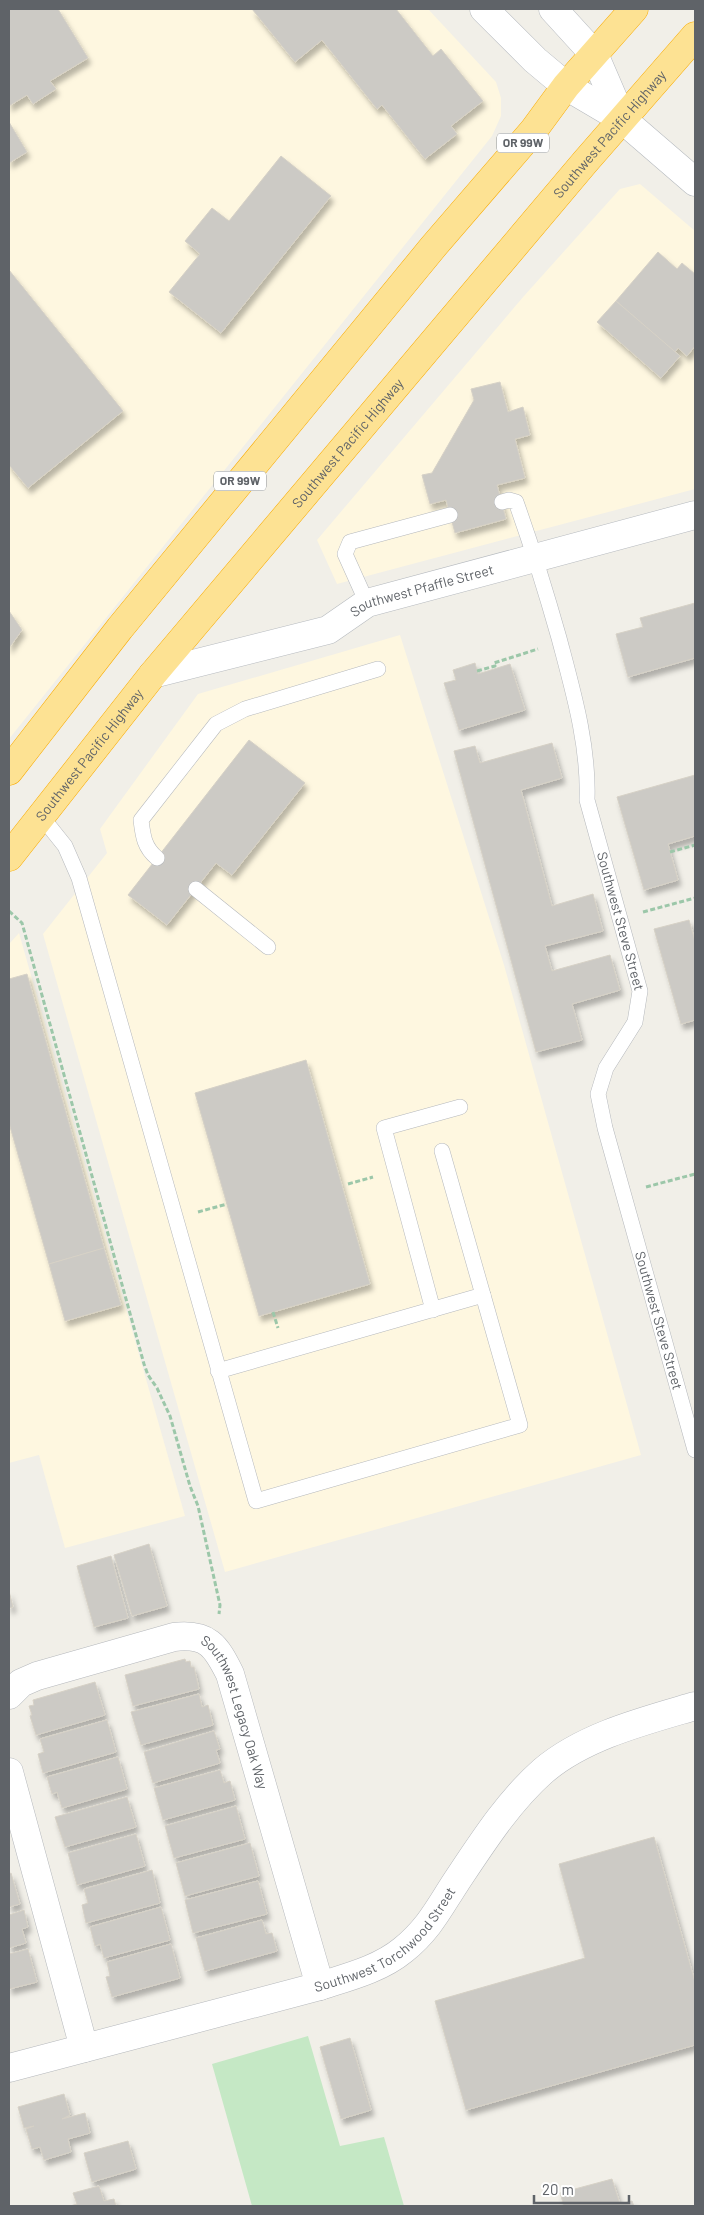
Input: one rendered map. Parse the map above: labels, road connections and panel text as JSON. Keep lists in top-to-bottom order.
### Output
{
  "streets": {
    "highway": ["Southwest Pacific Highway", "OR 99W"],
    "street": ["Southwest Pfaffle Street", "Southwest Legacy Oak Way", "Southwest Torchwood Street"],
    "lane": ["Southwest Steve Street"]
  },
  "crossings": [
    ["Southwest Pacific Highway", "Southwest Pfaffle Street"],
    ["Southwest Pfaffle Street", "Southwest Steve Street"],
    ["Southwest Legacy Oak Way", "Southwest Torchwood Street"]
  ],
  "scale_bar": "20 m"
}
